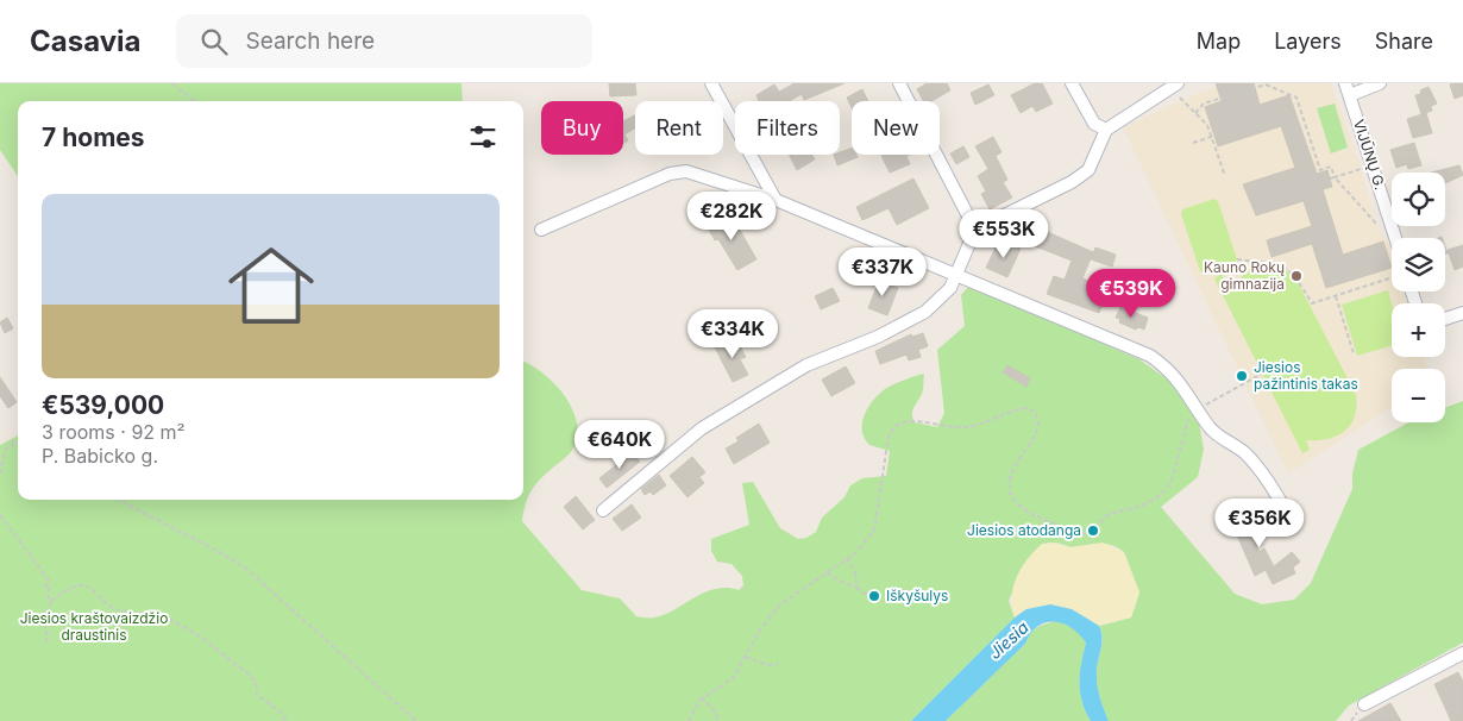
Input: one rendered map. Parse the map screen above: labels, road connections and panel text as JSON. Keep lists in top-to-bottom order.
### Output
{
  "streets": {
    "street": ["VIJŪNŲ G."]
  },
  "water": ["Jiesia"],
  "parks": ["Jiesios kraštovaizdžio draustinis"],
  "places": [
    "Kauno Rokų gimnazija",
    "Jiesios pažintinis takas",
    "Jiesios atodanga",
    "Iškyšulys"
  ],
  "page": {
    "header": "Casavia",
    "search": "Search here",
    "nav": ["Map", "Layers", "Share"],
    "chip": [
      "Buy",
      "Rent",
      "Filters",
      "New"
    ],
    "heading": "7 homes",
    "map_buttons": ["+", "−"],
    "list": [
      {
        "name": "€539,000",
        "note": "3 rooms · 92 m² · P. Babicko g."
      }
    ],
    "price": [
      "€282K",
      "€553K",
      "€337K",
      "€539K",
      "€334K",
      "€640K",
      "€356K"
    ]
  }
}
